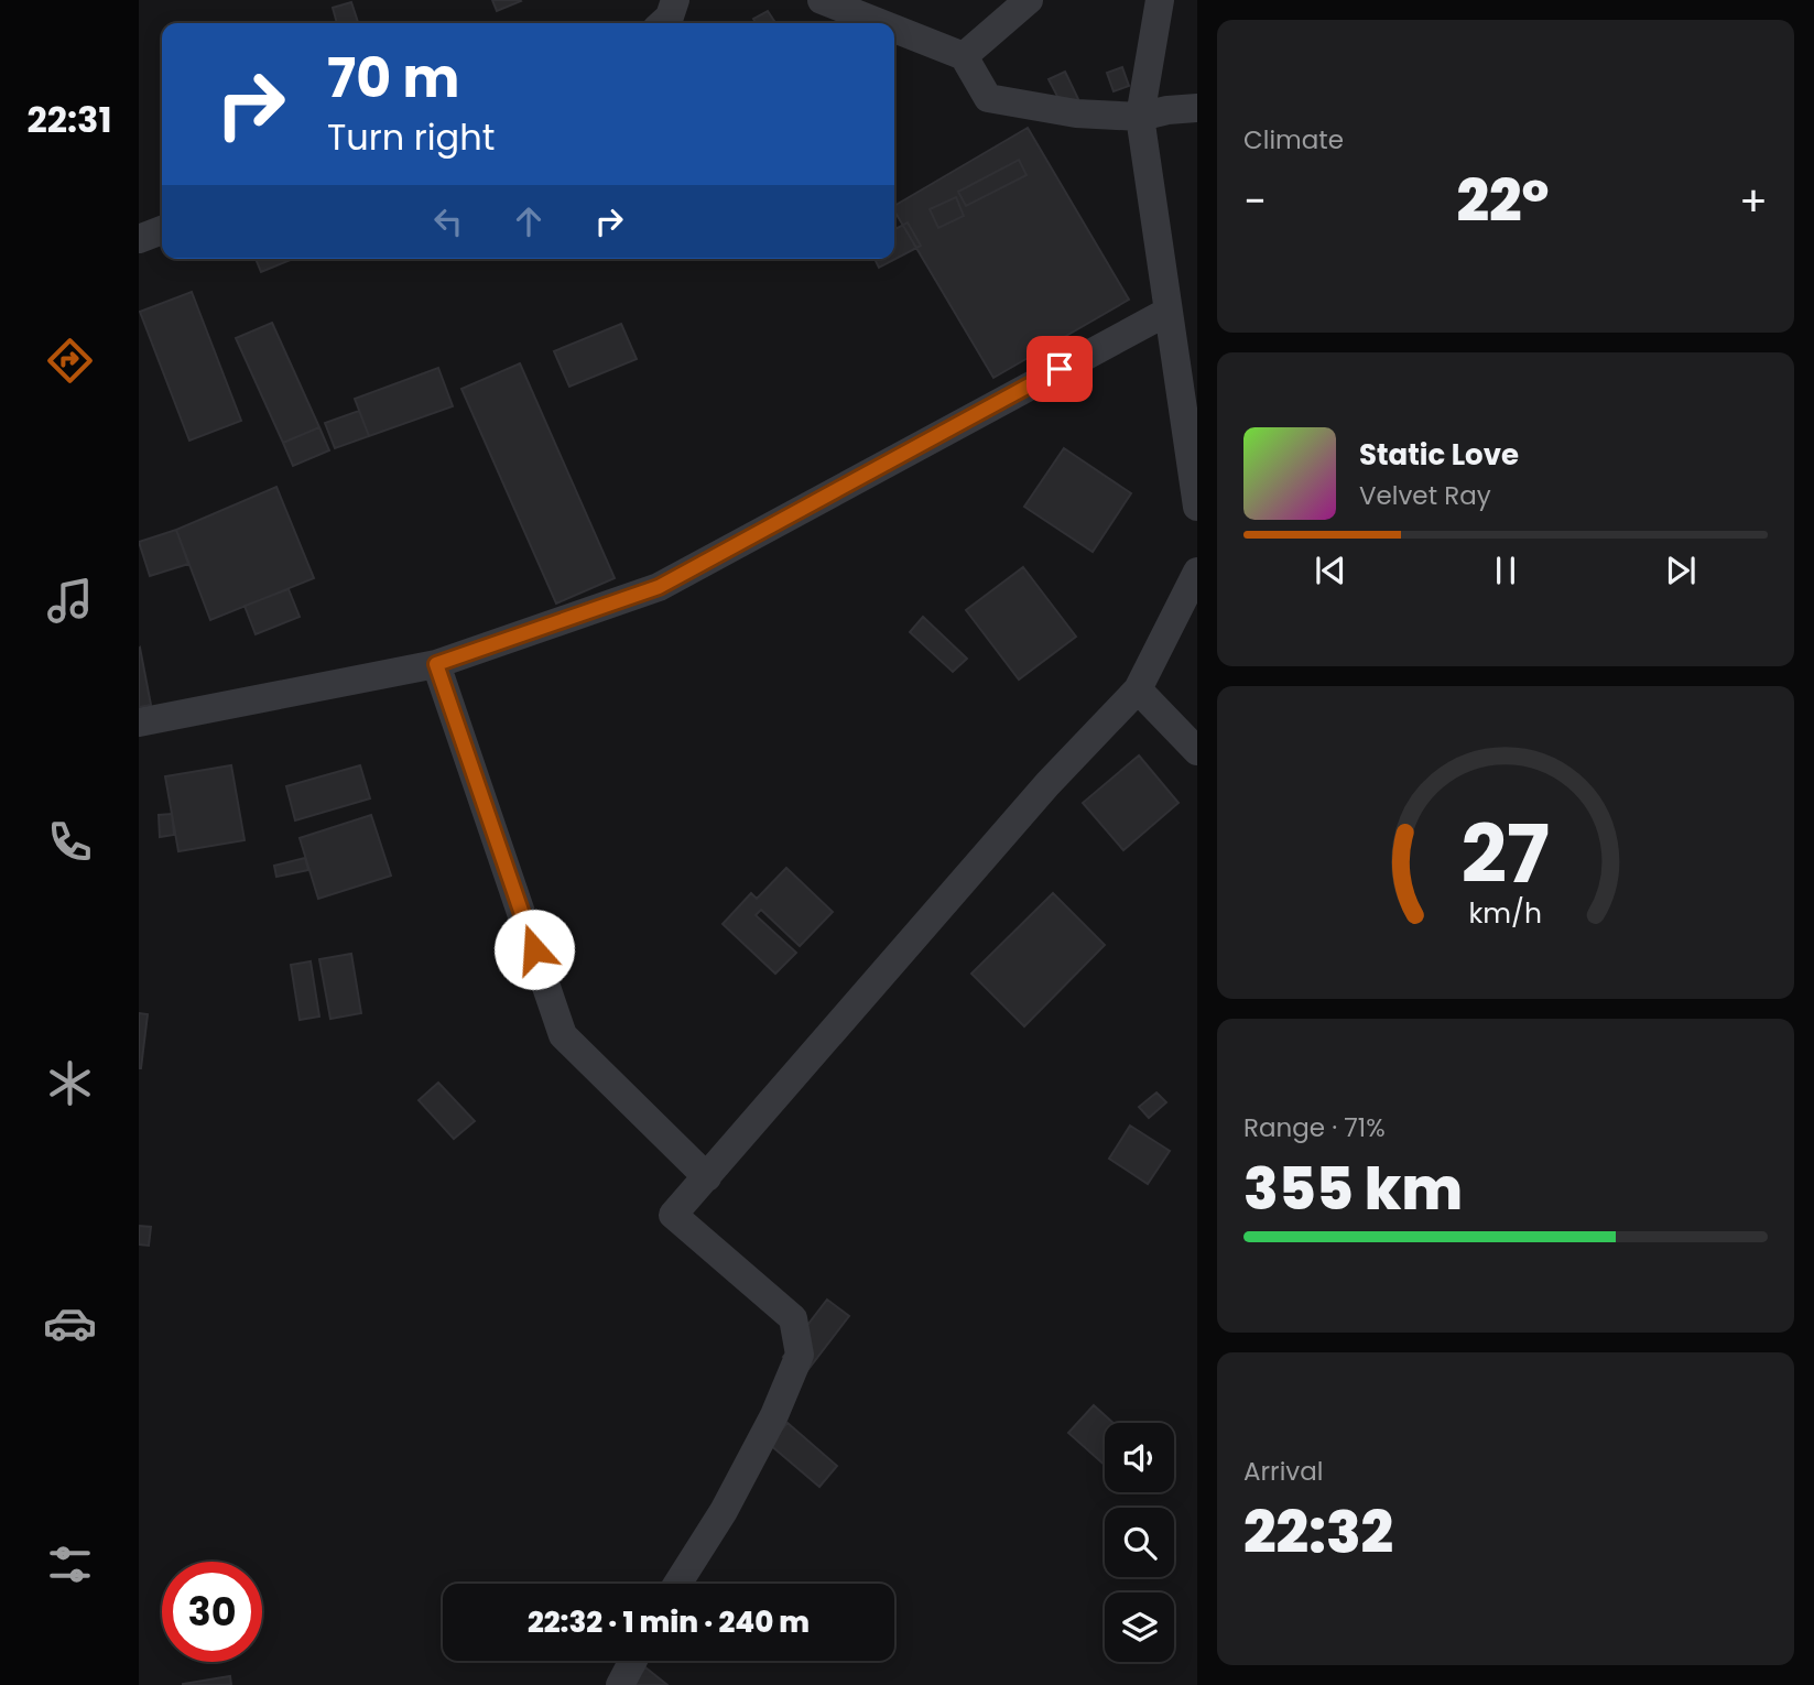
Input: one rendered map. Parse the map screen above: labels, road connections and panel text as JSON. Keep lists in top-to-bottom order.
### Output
{
  "page": {
    "tabs": "22:31",
    "tile": [
      "Climate",
      ["Range · 71%", "355 km"],
      ["Arrival", "22:32"]
    ],
    "turn": ["70 m", "Turn right"],
    "heat": ["−", "22°", "+"],
    "song": ["Static Love", "Velvet Ray"],
    "limit": "30",
    "trip": "22:32 · 1 min · 240 m",
    "gauge": ["27", "km/h"]
  }
}
